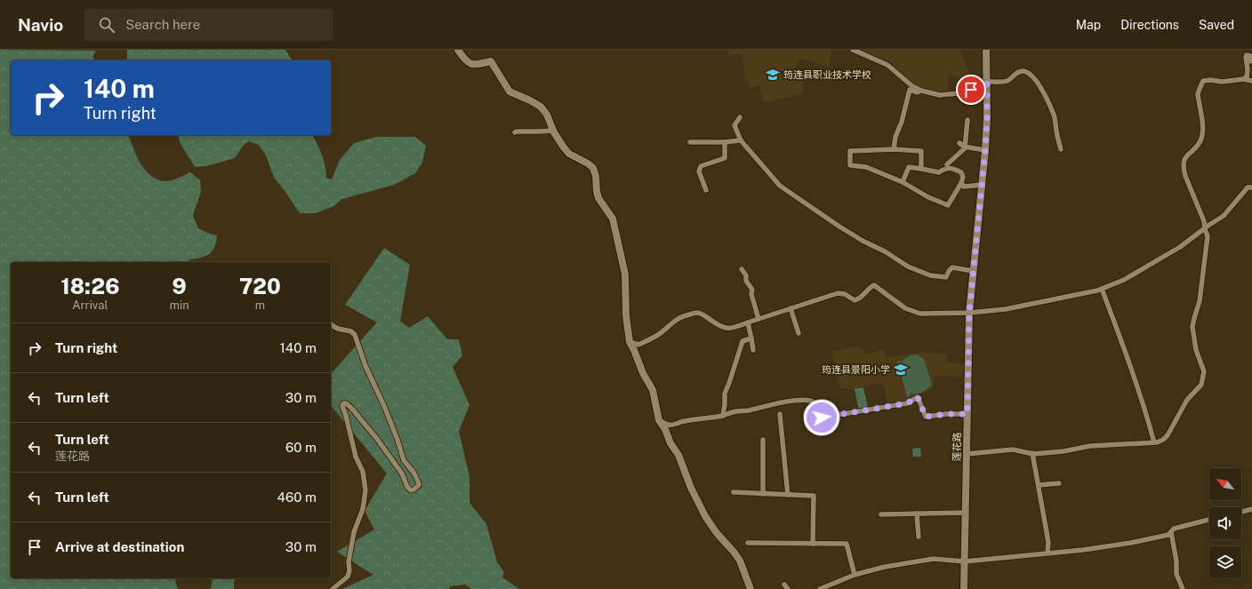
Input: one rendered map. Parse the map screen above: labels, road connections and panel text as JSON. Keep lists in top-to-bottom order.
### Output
{
  "streets": {
    "street": ["莲花路"]
  },
  "places": {
    "school or university": ["筠连县职业技术学校", "筠连县景阳小学"]
  },
  "north": "top left",
  "page": {
    "header": "Navio",
    "search": "Search here",
    "nav": ["Map", "Directions", "Saved"],
    "turn": ["140 m", "Turn right"],
    "eta": [
      "18:26",
      "Arrival",
      "9",
      "min",
      "720",
      "m"
    ],
    "list": [
      {
        "name": "Turn right",
        "value": "140 m"
      },
      {
        "name": "Turn left",
        "value": "30 m"
      },
      {
        "name": "Turn left",
        "note": "莲花路",
        "value": "60 m"
      },
      {
        "name": "Turn left",
        "value": "460 m"
      },
      {
        "name": "Arrive at destination",
        "value": "30 m"
      }
    ]
  }
}
